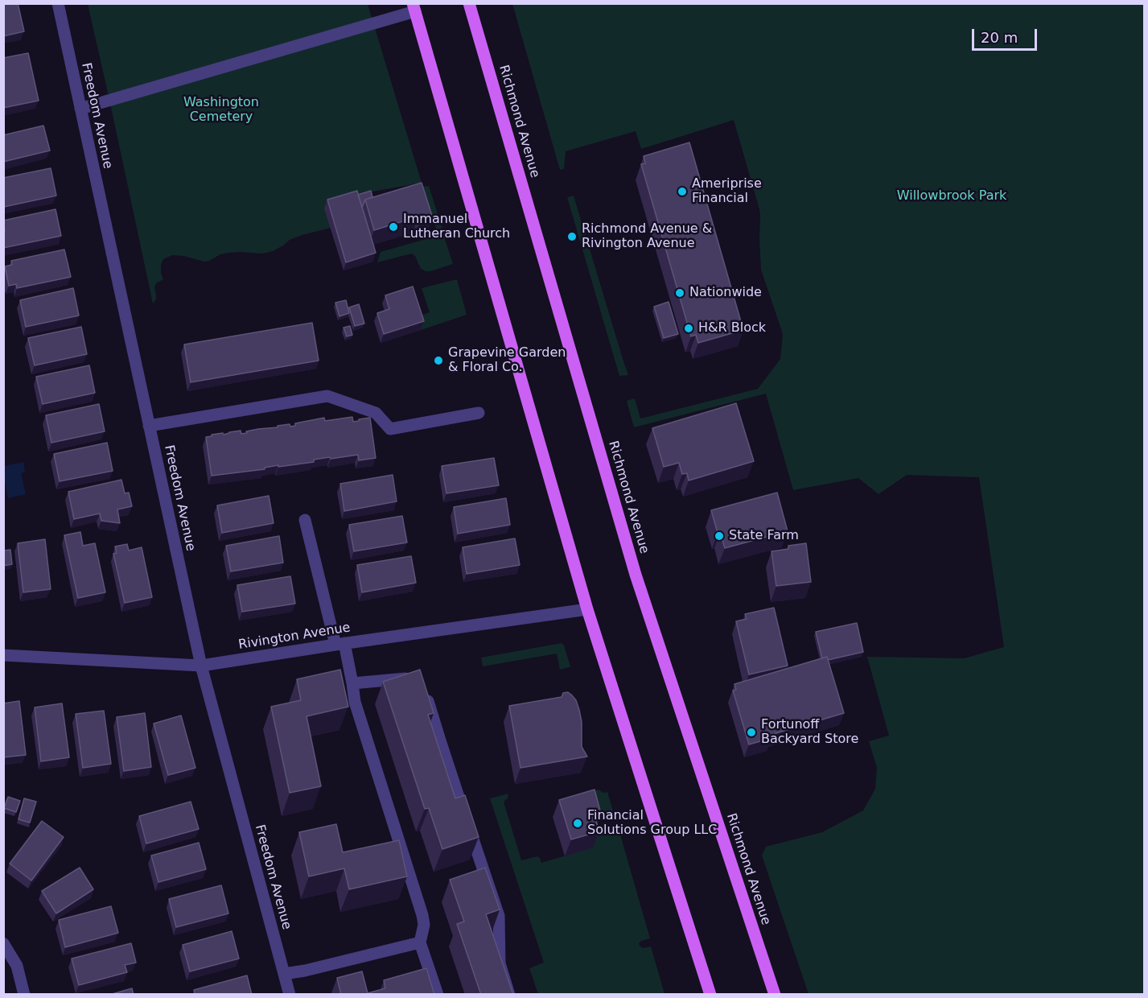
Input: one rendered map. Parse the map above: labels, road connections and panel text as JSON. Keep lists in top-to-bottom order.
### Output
{
  "streets": {
    "main road": ["Richmond Avenue"],
    "street": ["Freedom Avenue", "Rivington Avenue"]
  },
  "crossings": [
    ["Freedom Avenue", "Rivington Avenue"]
  ],
  "parks": ["Washington Cemetery", "Willowbrook Park"],
  "places": [
    "Ameriprise Financial",
    "Immanuel Lutheran Church",
    "Richmond Avenue & Rivington Avenue",
    "Nationwide",
    "H&R Block",
    "Grapevine Garden & Floral Co.",
    "State Farm",
    "Fortunoff Backyard Store",
    "Financial Solutions Group LLC"
  ],
  "scale_bar": "20 m"
}
